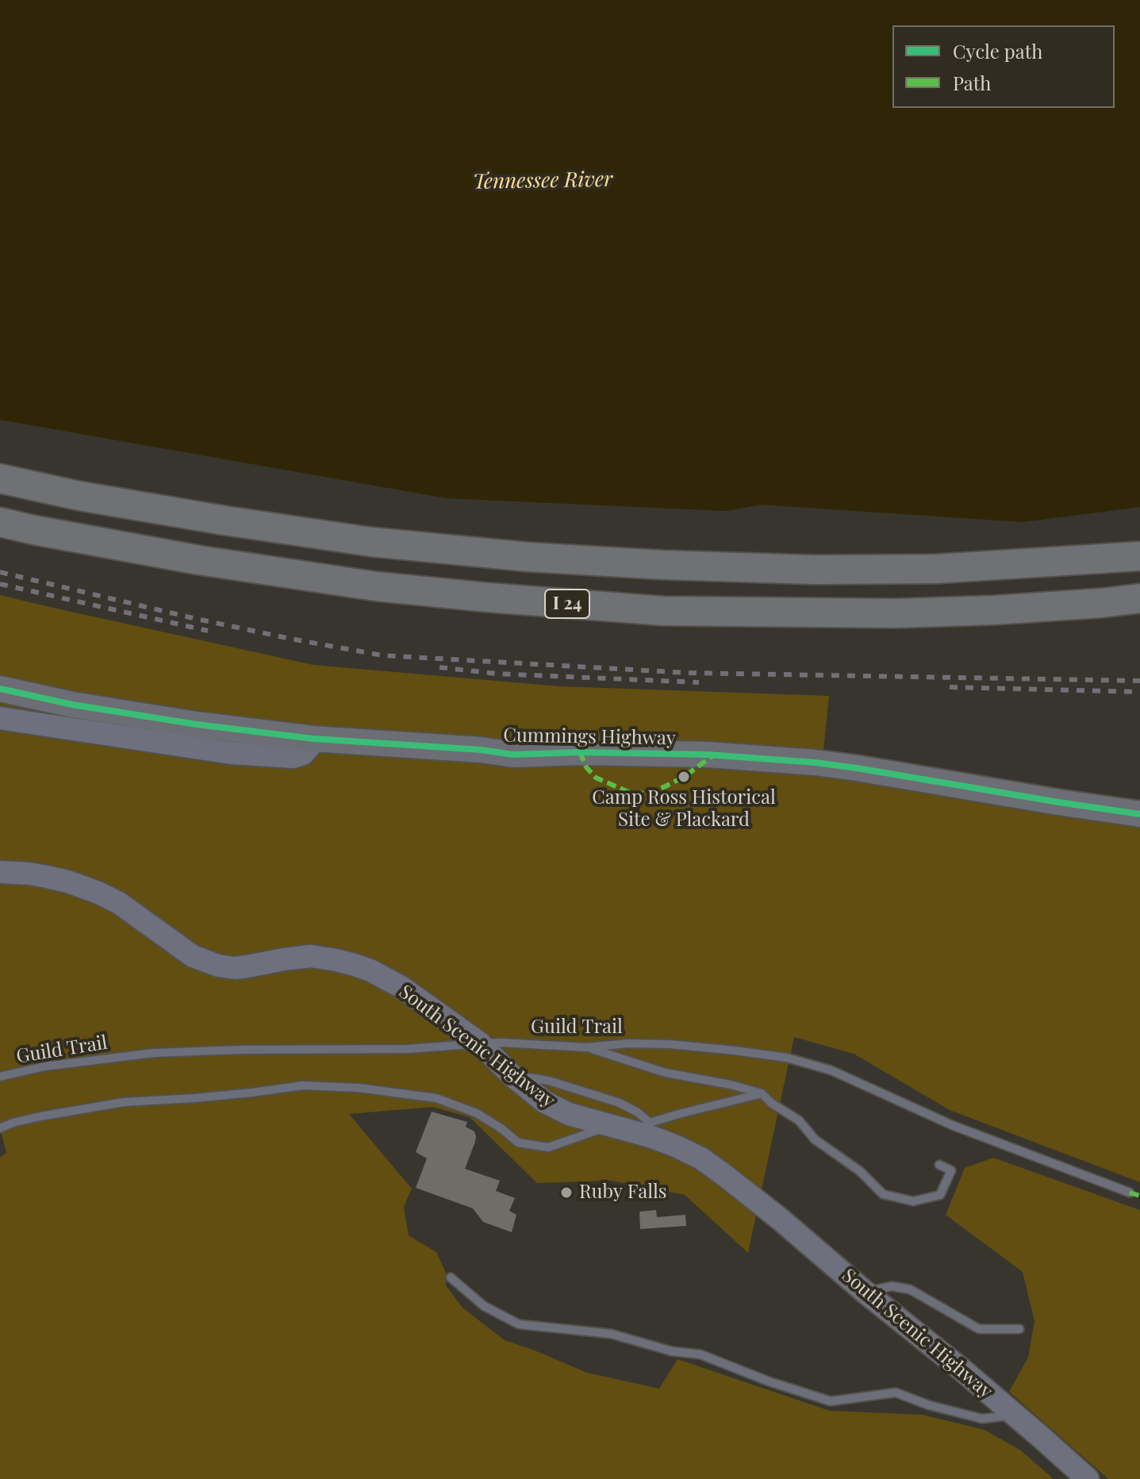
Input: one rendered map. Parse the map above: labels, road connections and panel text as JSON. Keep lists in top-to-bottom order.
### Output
{
  "streets": {
    "highway": ["I 24"],
    "main road": ["Cummings Highway", "South Scenic Highway"],
    "lane": ["Guild Trail"]
  },
  "crossings": [
    ["Guild Trail", "South Scenic Highway"]
  ],
  "water": ["Tennessee River"],
  "places": ["Camp Ross Historical Site & Plackard", "Ruby Falls"],
  "legend": ["Cycle path", "Path"]
}
